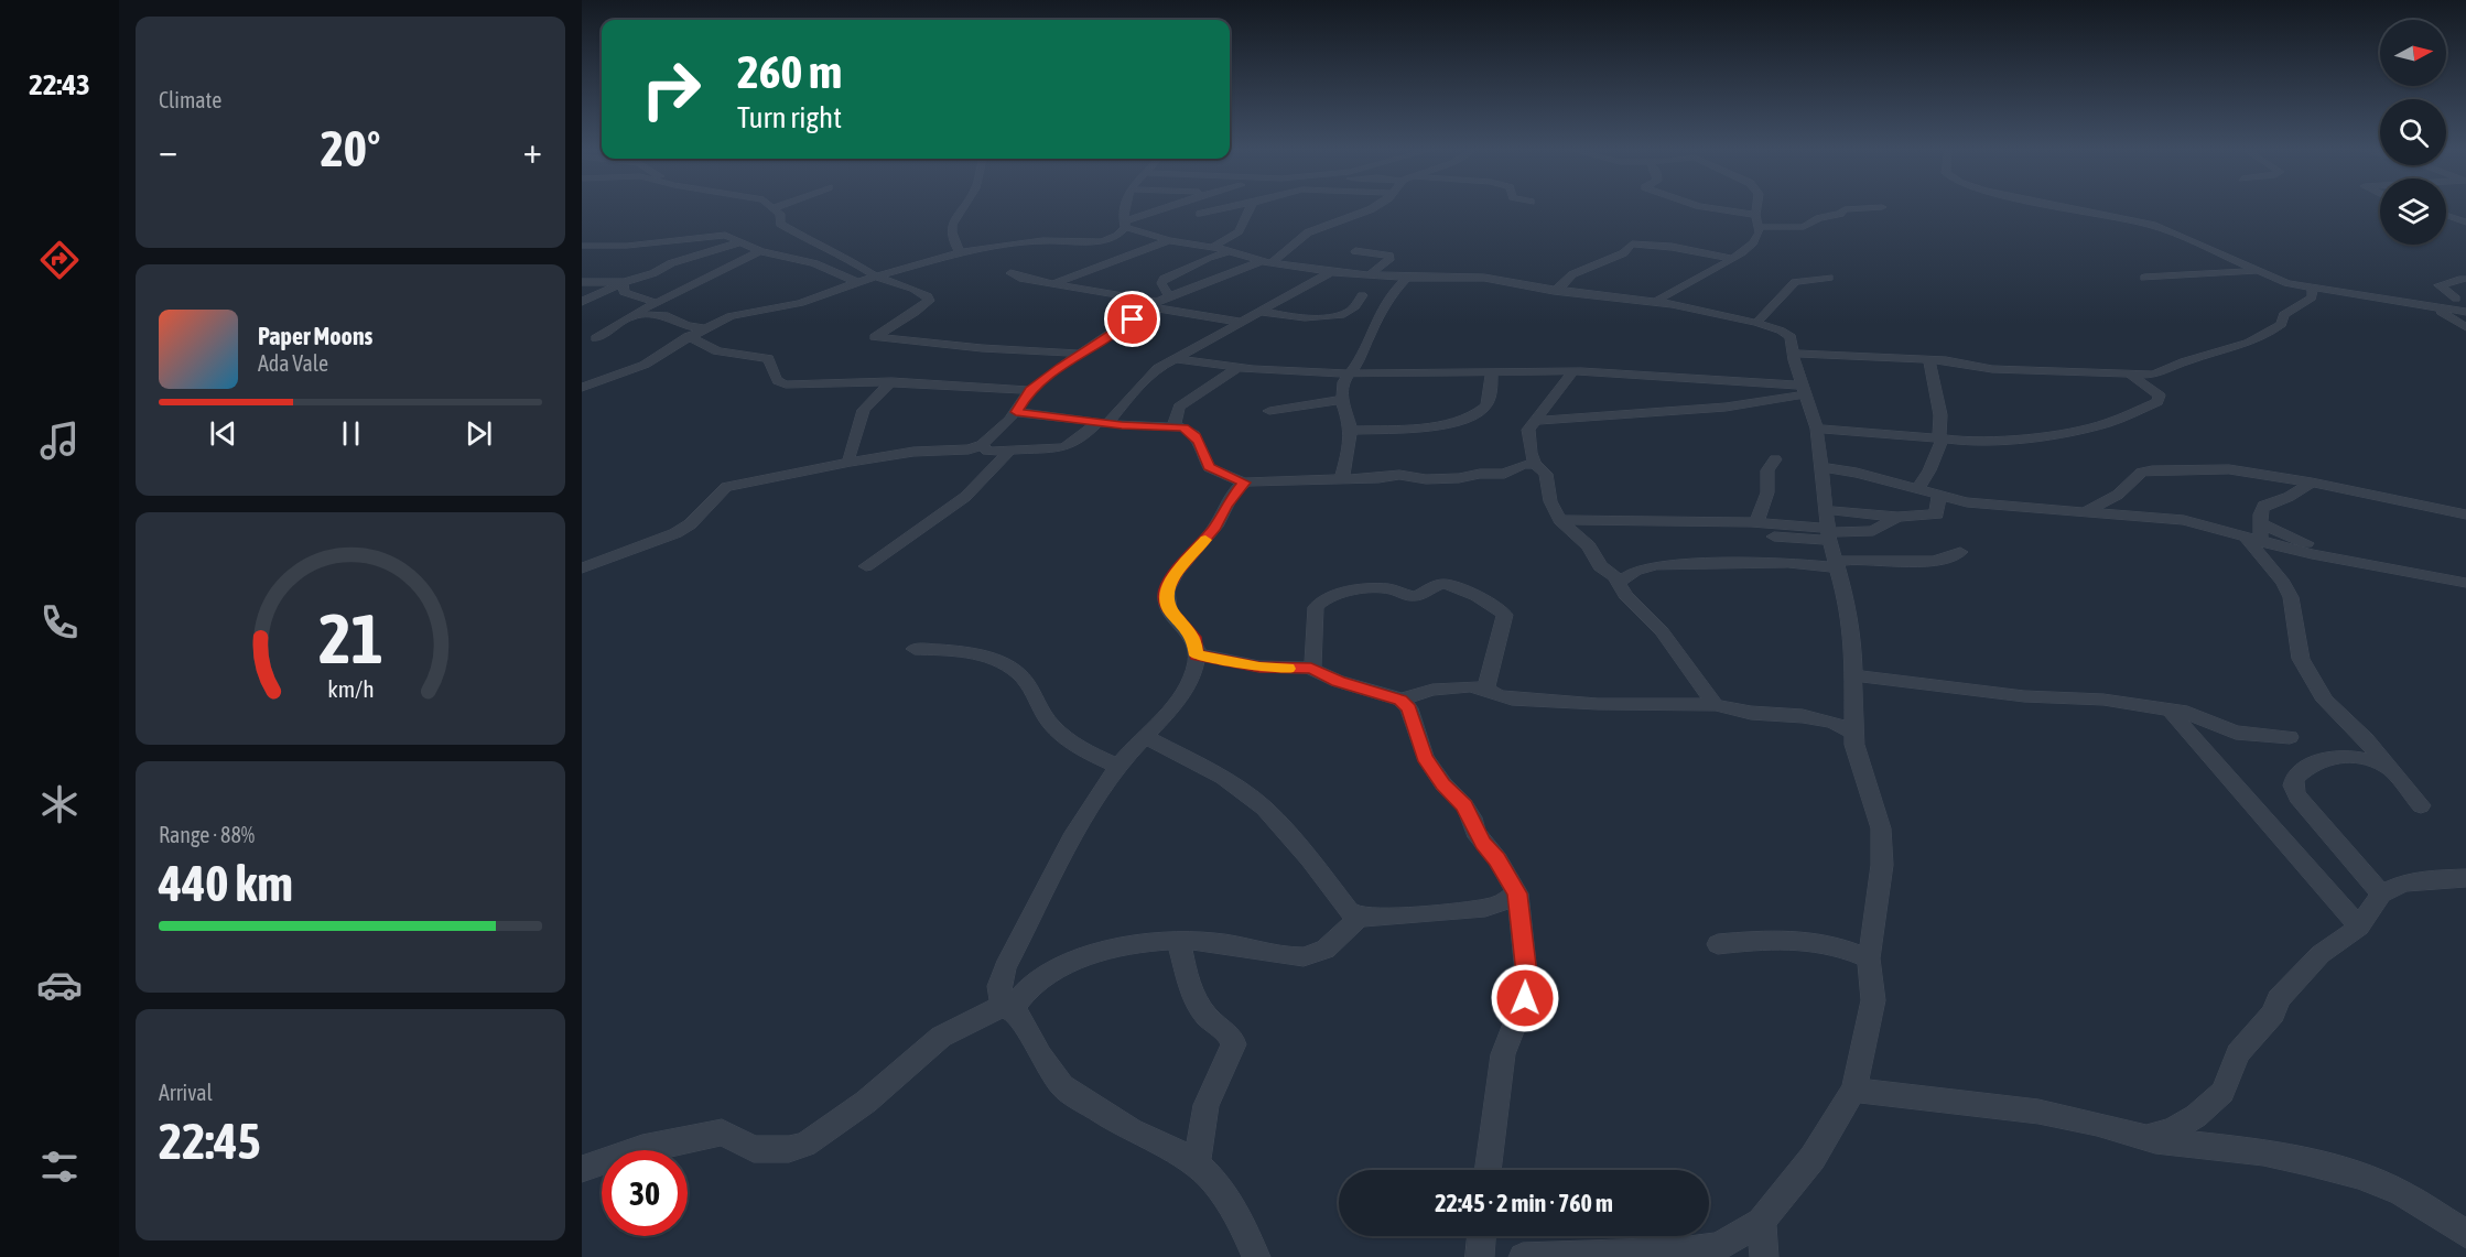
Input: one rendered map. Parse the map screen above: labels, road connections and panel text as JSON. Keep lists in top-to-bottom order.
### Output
{
  "north": "right",
  "page": {
    "tabs": "22:43",
    "tile": [
      "Climate",
      ["Range · 88%", "440 km"],
      ["Arrival", "22:45"]
    ],
    "turn": ["260 m", "Turn right"],
    "heat": ["−", "20°", "+"],
    "song": ["Paper Moons", "Ada Vale"],
    "limit": "30",
    "trip": "22:45 · 2 min · 760 m",
    "gauge": ["21", "km/h"]
  }
}
